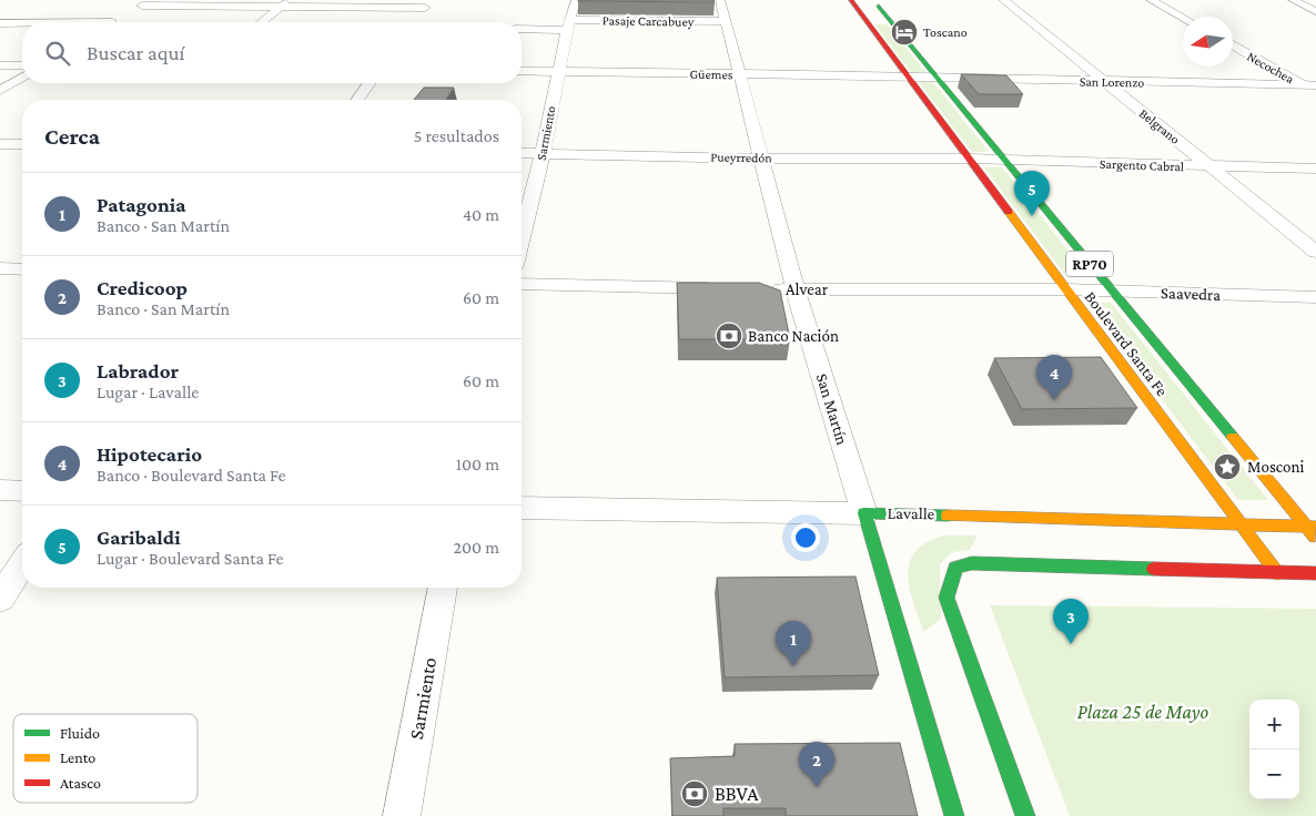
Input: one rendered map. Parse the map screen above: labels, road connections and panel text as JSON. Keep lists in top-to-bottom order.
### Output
{
  "streets": {
    "main road": [
      "RP70",
      "Boulevard Santa Fe",
      "San Martín",
      "Lavalle"
    ],
    "street": [
      "Pasaje Carcabuey",
      "Necochea",
      "Güemes",
      "San Lorenzo",
      "Belgrano",
      "Sarmiento",
      "Pueyrredón",
      "Sargento Cabral",
      "Alvear",
      "Saavedra"
    ]
  },
  "crossings": [
    ["Pasaje Carcabuey", "Sarmiento"],
    ["Pasaje Carcabuey", "San Martín"],
    ["Necochea", "San Lorenzo"],
    ["Güemes", "San Lorenzo"],
    ["Güemes", "Sarmiento"],
    ["Güemes", "Boulevard Santa Fe"],
    ["Güemes", "San Martín"],
    ["San Lorenzo", "Belgrano"],
    ["San Lorenzo", "Boulevard Santa Fe"],
    ["Belgrano", "Sargento Cabral"],
    ["Sarmiento", "Pueyrredón"],
    ["Pueyrredón", "Sargento Cabral"],
    ["Pueyrredón", "Boulevard Santa Fe"],
    ["Pueyrredón", "San Martín"],
    ["Sargento Cabral", "Boulevard Santa Fe"],
    ["Alvear", "Saavedra"],
    ["Alvear", "Boulevard Santa Fe"],
    ["Alvear", "San Martín"],
    ["Saavedra", "Boulevard Santa Fe"],
    ["Boulevard Santa Fe", "Lavalle"],
    ["San Martín", "Lavalle"]
  ],
  "parks": ["Plaza 25 de Mayo"],
  "places": {
    "hotel": ["Toscano"],
    "bank": ["Banco Nación", "BBVA"],
    "place": ["Mosconi"]
  },
  "legend": ["Fluido", "Lento", "Atasco"],
  "north": "left",
  "page": {
    "search": "Buscar aquí",
    "heading": ["Cerca", "5 resultados"],
    "pins": [
      "5",
      "4",
      "3",
      "1",
      "2"
    ],
    "list": [
      {
        "mark": "1",
        "name": "Patagonia",
        "note": "Banco · San Martín",
        "value": "40 m"
      },
      {
        "mark": "2",
        "name": "Credicoop",
        "note": "Banco · San Martín",
        "value": "60 m"
      },
      {
        "mark": "3",
        "name": "Labrador",
        "note": "Lugar · Lavalle",
        "value": "60 m"
      },
      {
        "mark": "4",
        "name": "Hipotecario",
        "note": "Banco · Boulevard Santa Fe",
        "value": "100 m"
      },
      {
        "mark": "5",
        "name": "Garibaldi",
        "note": "Lugar · Boulevard Santa Fe",
        "value": "200 m"
      }
    ],
    "map_buttons": ["+", "−"]
  }
}
